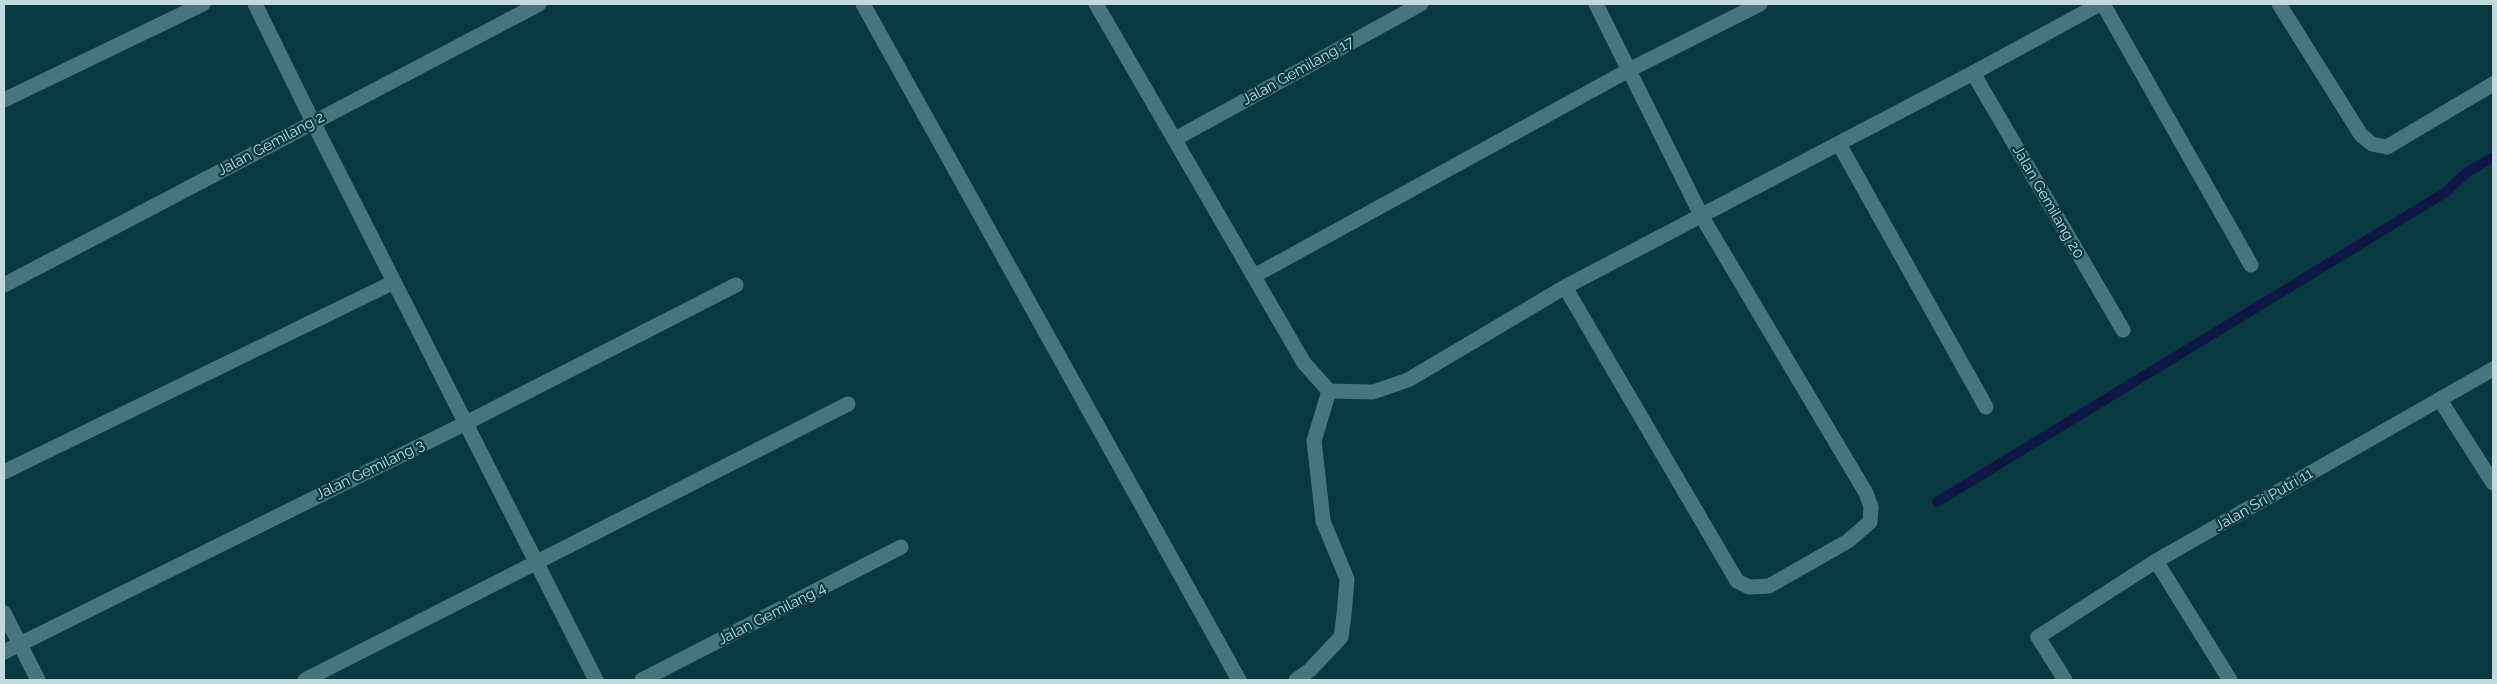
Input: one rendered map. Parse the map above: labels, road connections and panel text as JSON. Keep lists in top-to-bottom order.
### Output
{
  "streets": {
    "street": [
      "Jalan Gemilang 17",
      "Jalan Gemilang 2",
      "Jalan Gemilang 20",
      "Jalan Gemilang 3",
      "Jalan Sri Putri 11",
      "Jalan Gemilang 4"
    ]
  }
}
